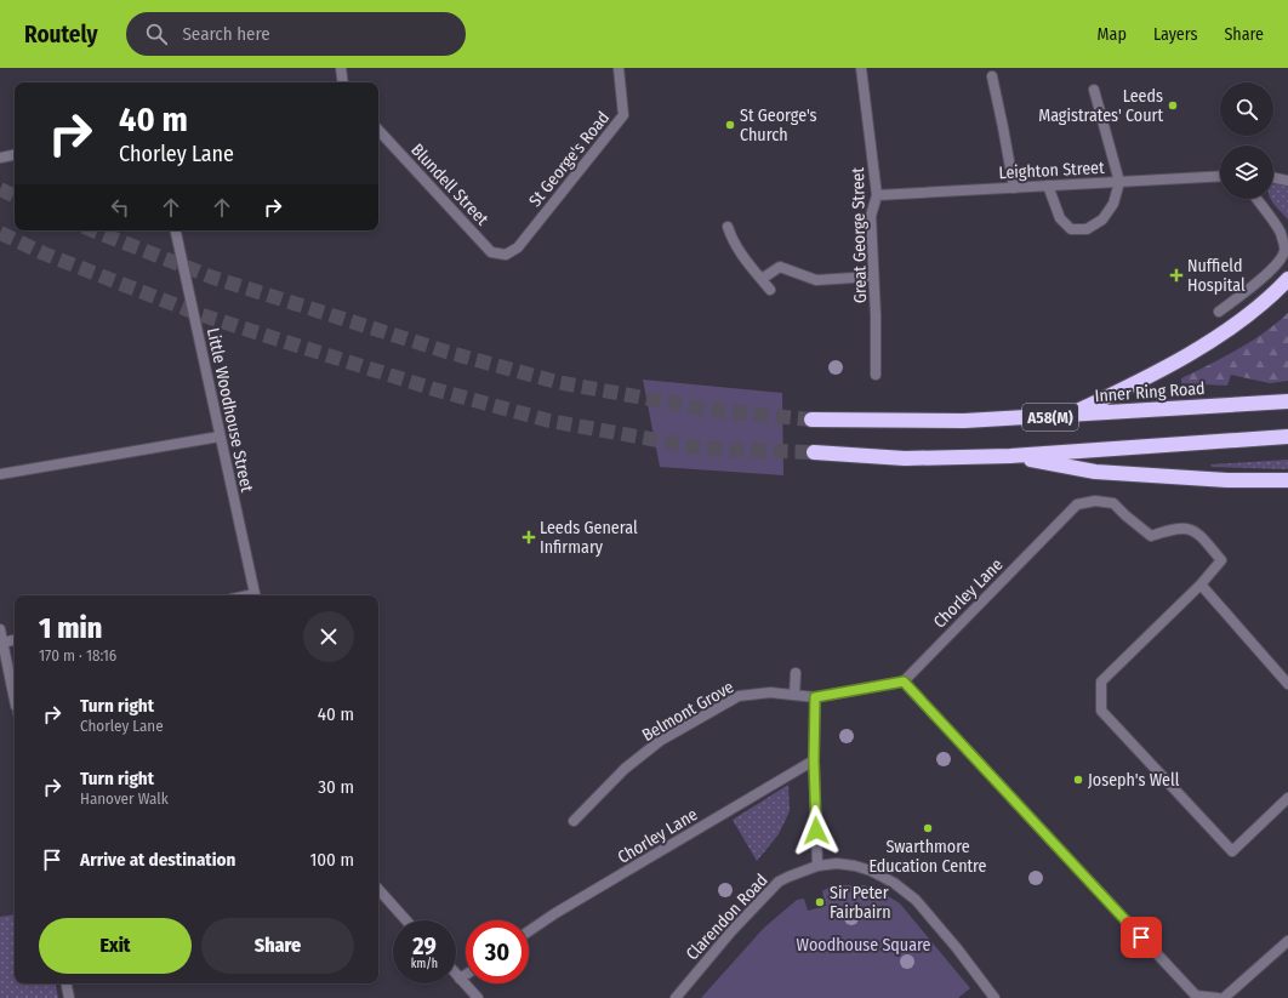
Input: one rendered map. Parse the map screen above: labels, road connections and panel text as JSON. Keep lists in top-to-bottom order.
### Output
{
  "streets": {
    "highway": ["Inner Ring Road", "A58(M)"],
    "street": [
      "St George's Road",
      "Leighton Street",
      "Blundell Street",
      "Great George Street",
      "Little Woodhouse Street",
      "Chorley Lane",
      "Belmont Grove",
      "Clarendon Road"
    ]
  },
  "crossings": [
    ["St George's Road", "Blundell Street"],
    ["Leighton Street", "Great George Street"],
    ["Inner Ring Road", "A58(M)"]
  ],
  "parks": ["Woodhouse Square"],
  "places": {
    "other": [
      "Leeds Magistrates' Court",
      "St George's Church",
      "Joseph's Well",
      "Swarthmore Education Centre",
      "Sir Peter Fairbairn"
    ],
    "health": ["Nuffield Hospital", "Leeds General Infirmary"]
  },
  "page": {
    "header": "Routely",
    "search": "Search here",
    "nav": ["Map", "Layers", "Share"],
    "turn": ["40 m", "Chorley Lane"],
    "heading": ["1 min", "170 m · 18:16"],
    "list": [
      {
        "name": "Turn right",
        "note": "Chorley Lane",
        "value": "40 m"
      },
      {
        "name": "Turn right",
        "note": "Hanover Walk",
        "value": "30 m"
      },
      {
        "name": "Arrive at destination",
        "value": "100 m"
      }
    ],
    "buttons": ["Exit", "Share"],
    "speed": "29 km/h",
    "limit": "30"
  }
}
